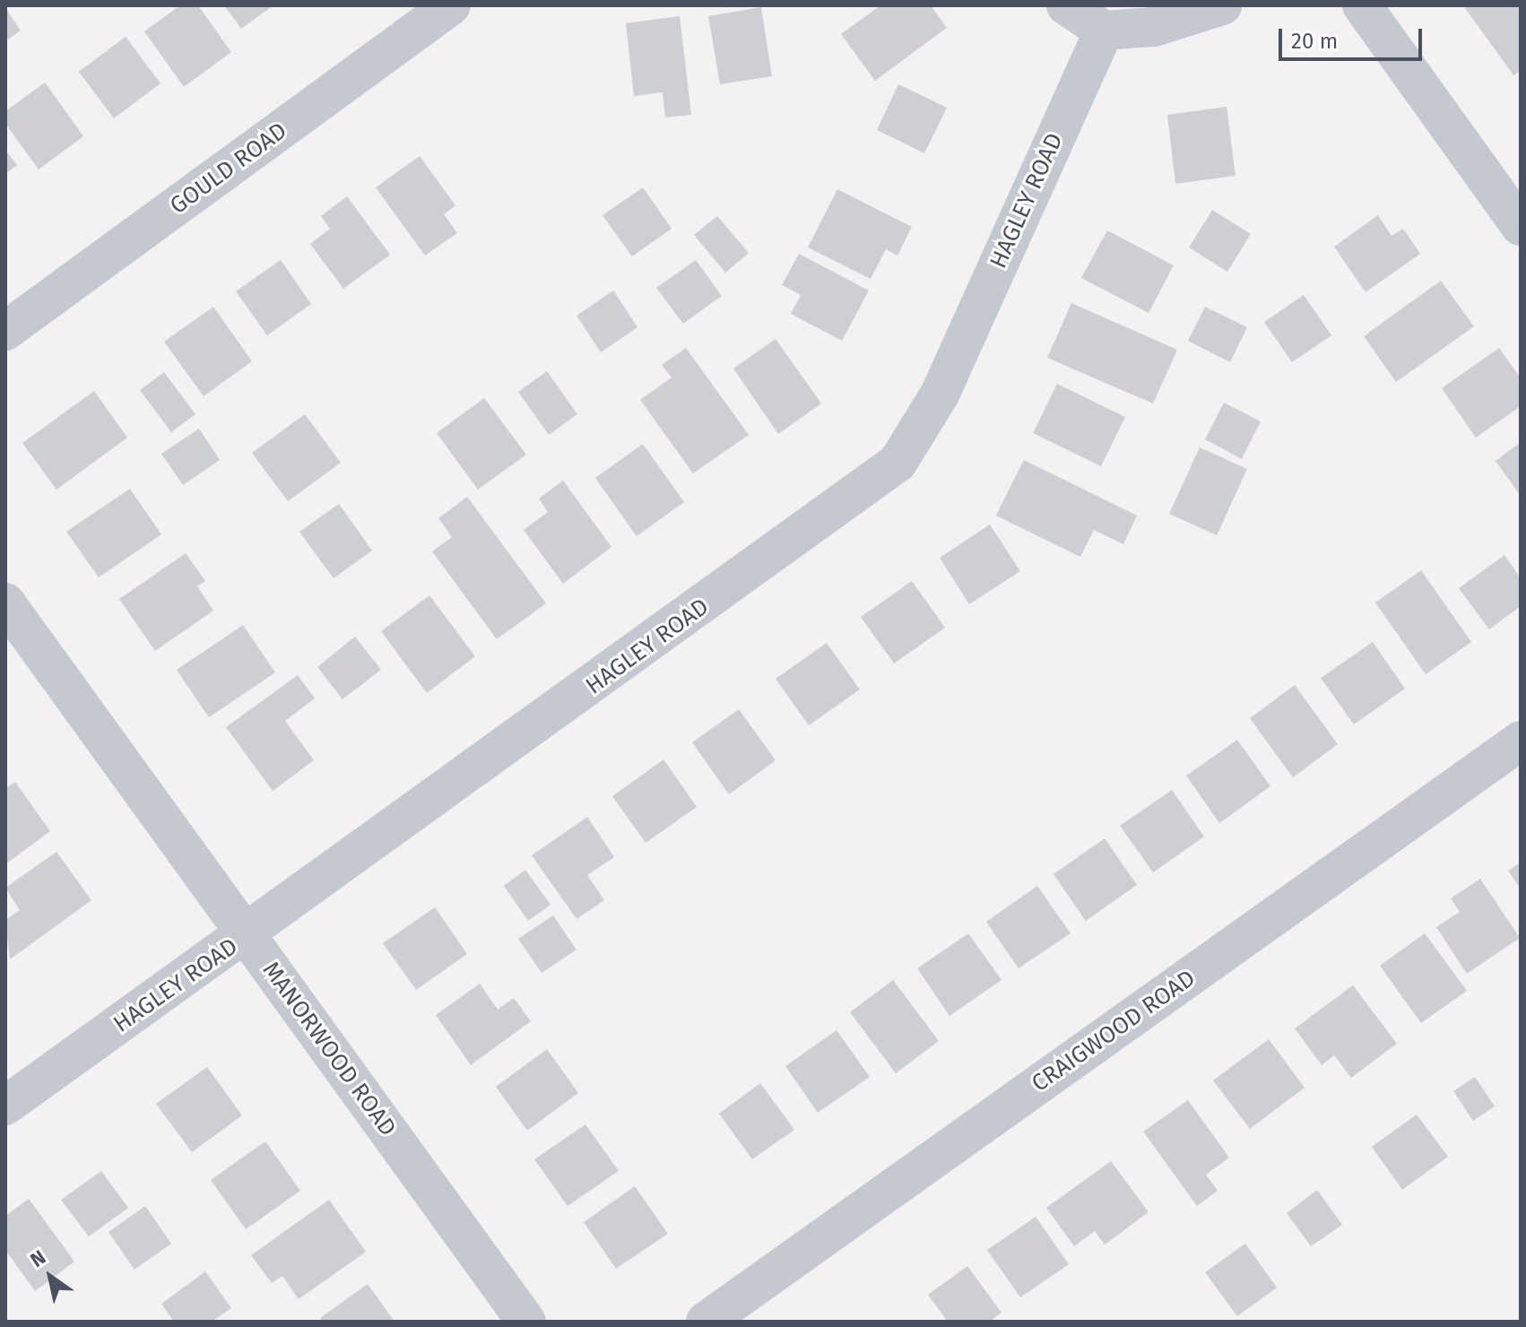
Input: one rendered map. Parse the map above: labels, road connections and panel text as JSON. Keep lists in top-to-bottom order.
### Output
{
  "streets": {
    "street": [
      "GOULD ROAD",
      "HAGLEY ROAD",
      "CRAIGWOOD ROAD",
      "MANORWOOD ROAD"
    ]
  },
  "crossings": [
    ["HAGLEY ROAD", "MANORWOOD ROAD"]
  ],
  "scale_bar": "20 m",
  "north": "top left"
}
